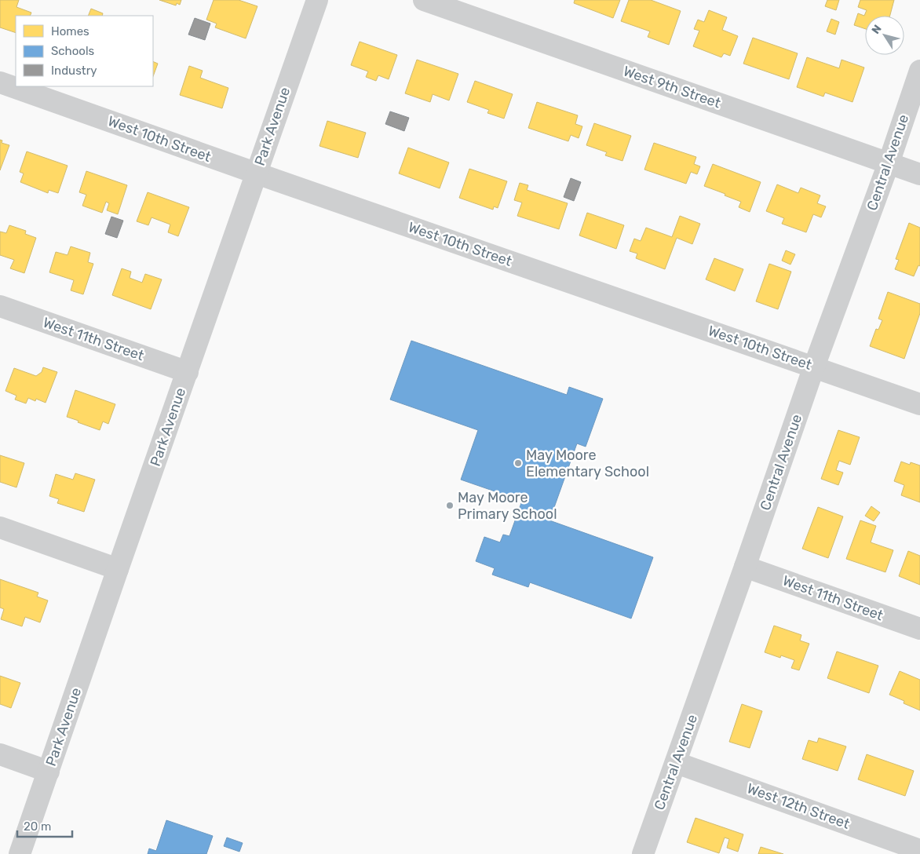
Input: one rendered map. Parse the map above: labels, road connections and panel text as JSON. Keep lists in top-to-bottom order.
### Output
{
  "streets": {
    "street": [
      "West 9th Street",
      "Park Avenue",
      "West 10th Street",
      "Central Avenue",
      "West 11th Street",
      "West 12th Street"
    ]
  },
  "crossings": [
    ["West 9th Street", "Central Avenue"],
    ["Park Avenue", "West 10th Street"],
    ["Park Avenue", "West 11th Street"],
    ["West 10th Street", "Central Avenue"],
    ["Central Avenue", "West 11th Street"],
    ["Central Avenue", "West 12th Street"]
  ],
  "places": ["May Moore Elementary School", "May Moore Primary School"],
  "legend": ["Homes", "Schools", "Industry"],
  "scale_bar": "20 m",
  "north": "top left"
}
